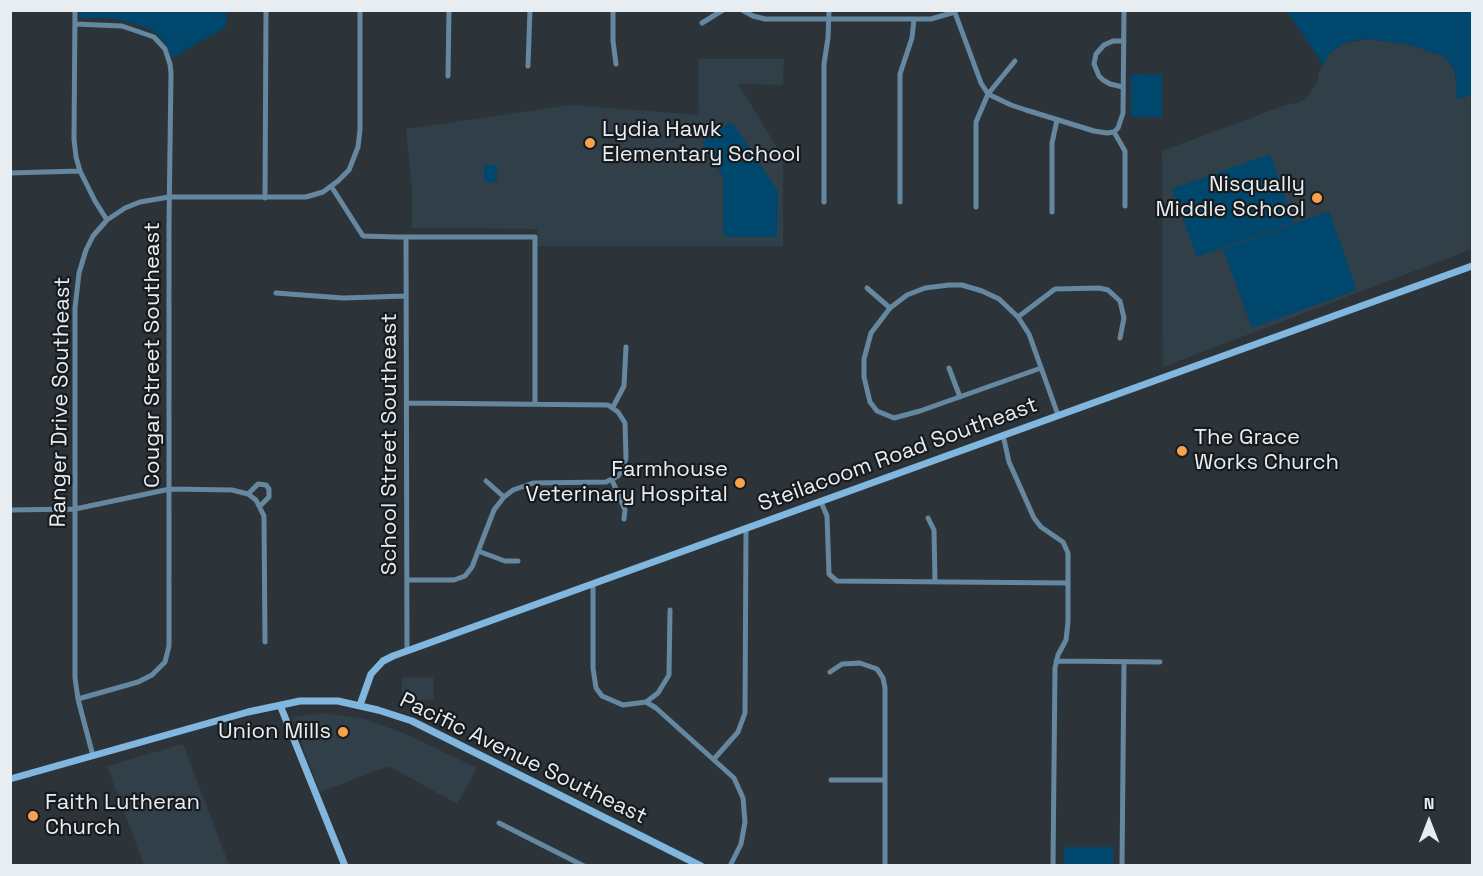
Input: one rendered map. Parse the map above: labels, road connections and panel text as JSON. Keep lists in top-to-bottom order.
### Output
{
  "streets": {
    "street": [
      "Cougar Street Southeast",
      "Ranger Drive Southeast",
      "School Street Southeast",
      "Steilacoom Road Southeast",
      "Pacific Avenue Southeast"
    ]
  },
  "crossings": [
    ["Cougar Street Southeast", "Ranger Drive Southeast"],
    ["Ranger Drive Southeast", "Pacific Avenue Southeast"],
    ["School Street Southeast", "Steilacoom Road Southeast"],
    ["Steilacoom Road Southeast", "Pacific Avenue Southeast"]
  ],
  "places": [
    "Lydia Hawk Elementary School",
    "Nisqually Middle School",
    "The Grace Works Church",
    "Farmhouse Veterinary Hospital",
    "Union Mills",
    "Faith Lutheran Church"
  ],
  "north": "top"
}
